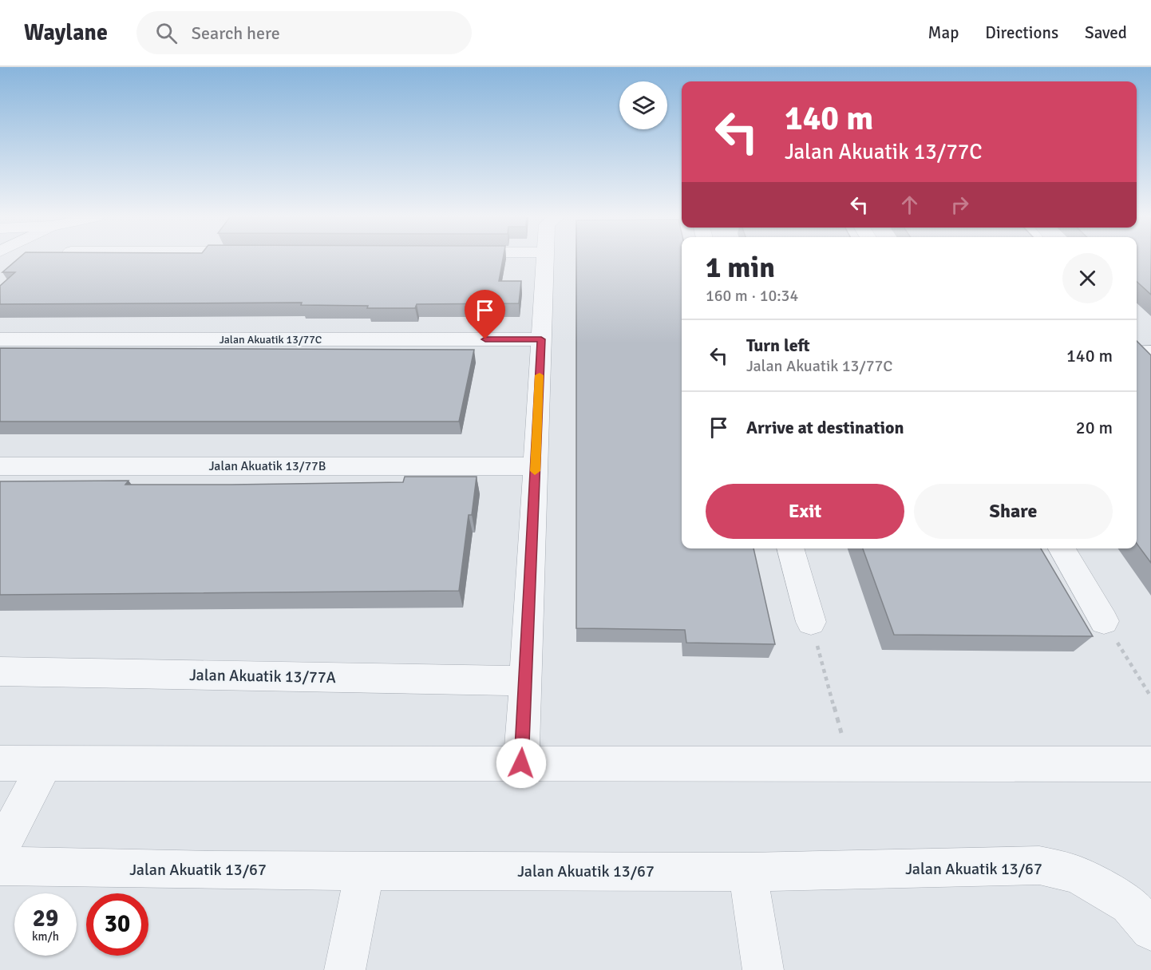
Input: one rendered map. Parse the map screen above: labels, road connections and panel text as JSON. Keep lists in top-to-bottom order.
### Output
{
  "streets": {
    "street": [
      "Jalan Akuatik 13/77C",
      "Jalan Akuatik 13/77B",
      "Jalan Akuatik 13/77A",
      "Jalan Akuatik 13/67"
    ]
  },
  "page": {
    "header": "Waylane",
    "search": "Search here",
    "nav": ["Map", "Directions", "Saved"],
    "turn": ["140 m", "Jalan Akuatik 13/77C"],
    "heading": ["1 min", "160 m · 10:34"],
    "list": [
      {
        "name": "Turn left",
        "note": "Jalan Akuatik 13/77C",
        "value": "140 m"
      },
      {
        "name": "Arrive at destination",
        "value": "20 m"
      }
    ],
    "buttons": ["Exit", "Share"],
    "speed": "29 km/h",
    "limit": "30"
  }
}
